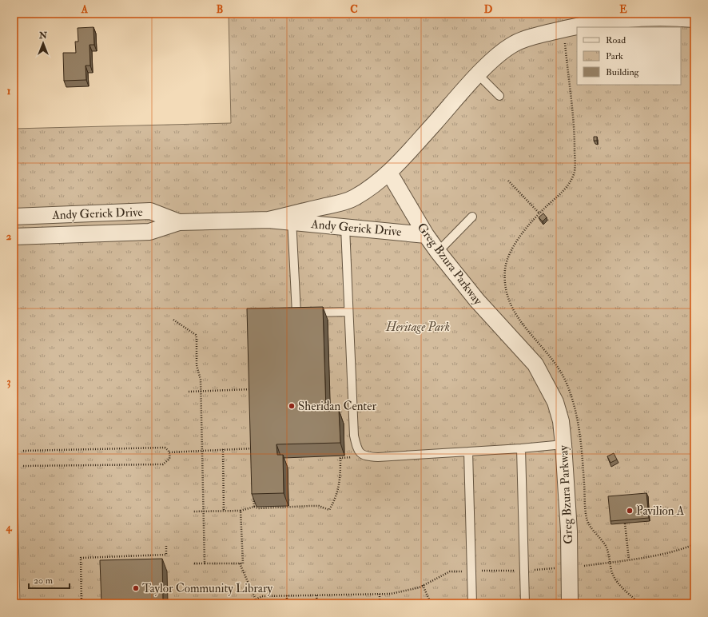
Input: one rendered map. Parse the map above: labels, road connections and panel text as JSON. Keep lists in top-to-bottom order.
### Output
{
  "streets": {
    "street": ["Andy Gerick Drive", "Greg Bzura Parkway"]
  },
  "crossings": [
    ["Andy Gerick Drive", "Greg Bzura Parkway"]
  ],
  "parks": ["Heritage Park"],
  "places": ["Sheridan Center", "Pavilion A", "Taylor Community Library"],
  "legend": ["Road", "Park", "Building"],
  "scale_bar": "20 m",
  "north": "top",
  "grid": {
    "columns": [
      "A",
      "B",
      "C",
      "D",
      "E"
    ],
    "rows": [
      "1",
      "2",
      "3",
      "4"
    ]
  }
}
